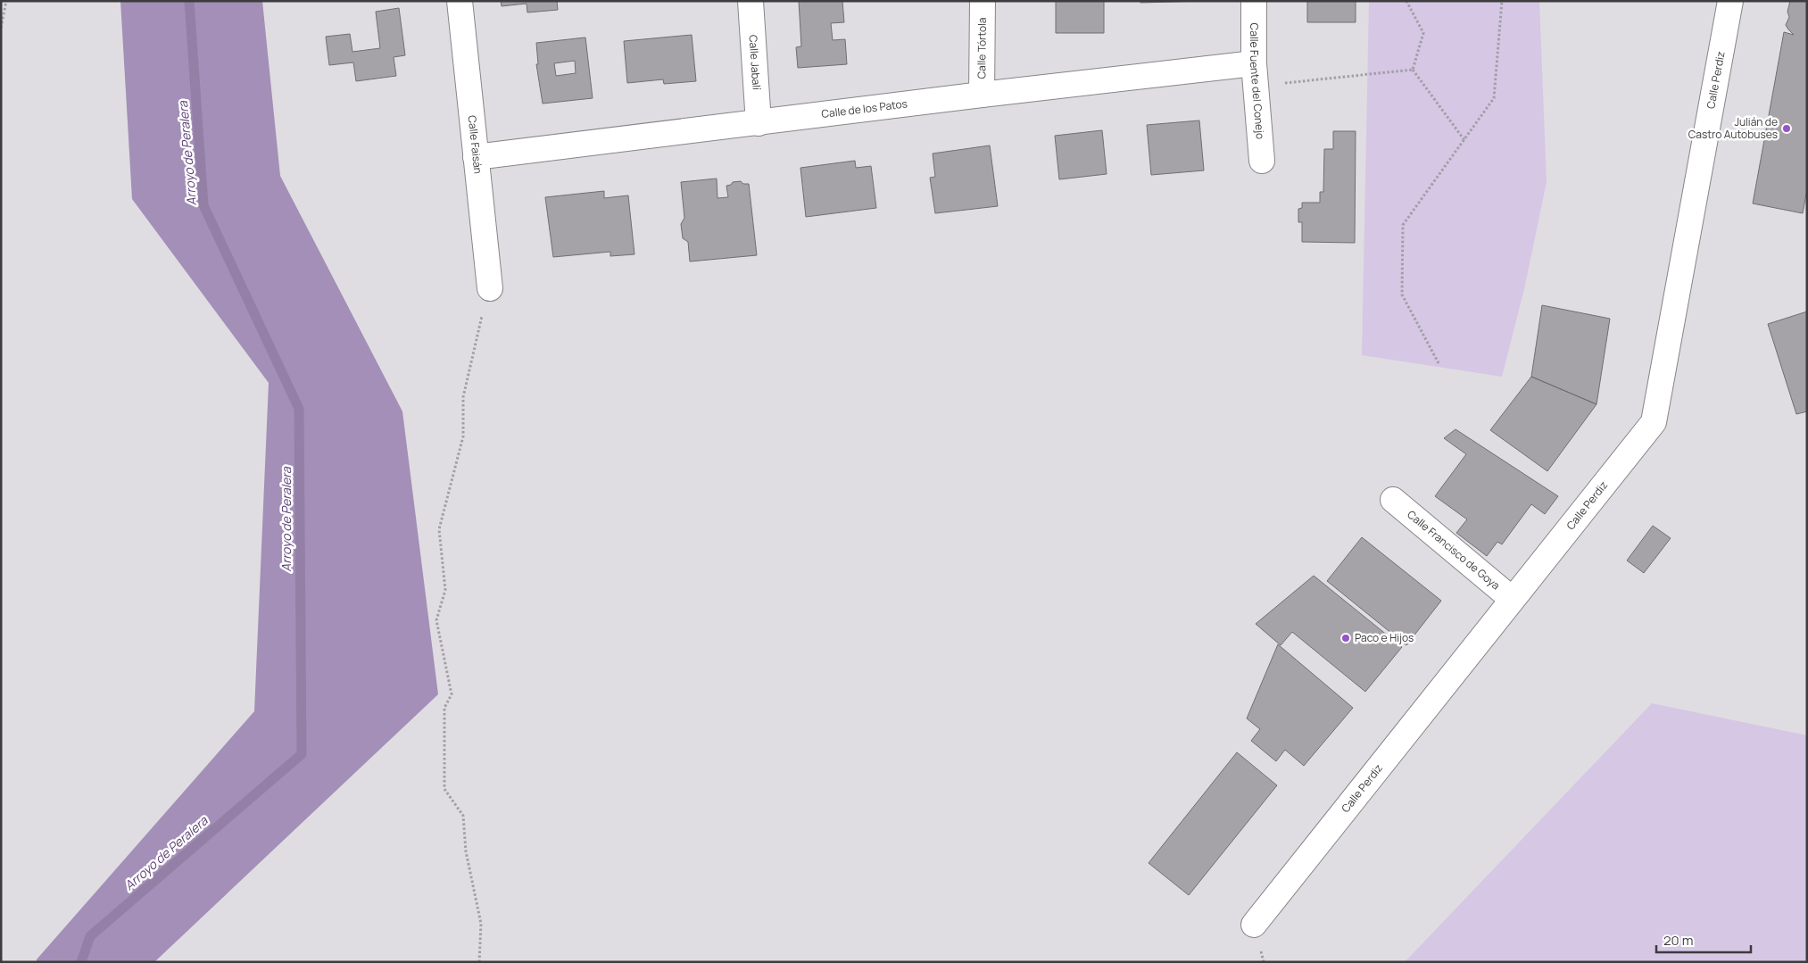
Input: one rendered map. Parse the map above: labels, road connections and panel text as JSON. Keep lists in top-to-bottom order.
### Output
{
  "streets": {
    "street": [
      "Calle Tórtola",
      "Calle Jabalí",
      "Calle Fuente del Conejo",
      "Calle Perdiz",
      "Calle de los Patos",
      "Calle Faisán",
      "Calle Francisco de Goya"
    ]
  },
  "crossings": [
    ["Calle Tórtola", "Calle de los Patos"],
    ["Calle Jabalí", "Calle de los Patos"],
    ["Calle Fuente del Conejo", "Calle de los Patos"],
    ["Calle Perdiz", "Calle Francisco de Goya"],
    ["Calle de los Patos", "Calle Faisán"]
  ],
  "water": ["Arroyo de Peralera"],
  "places": ["Julián de Castro Autobuses", "Paco e Hijos"],
  "scale_bar": "20 m"
}
